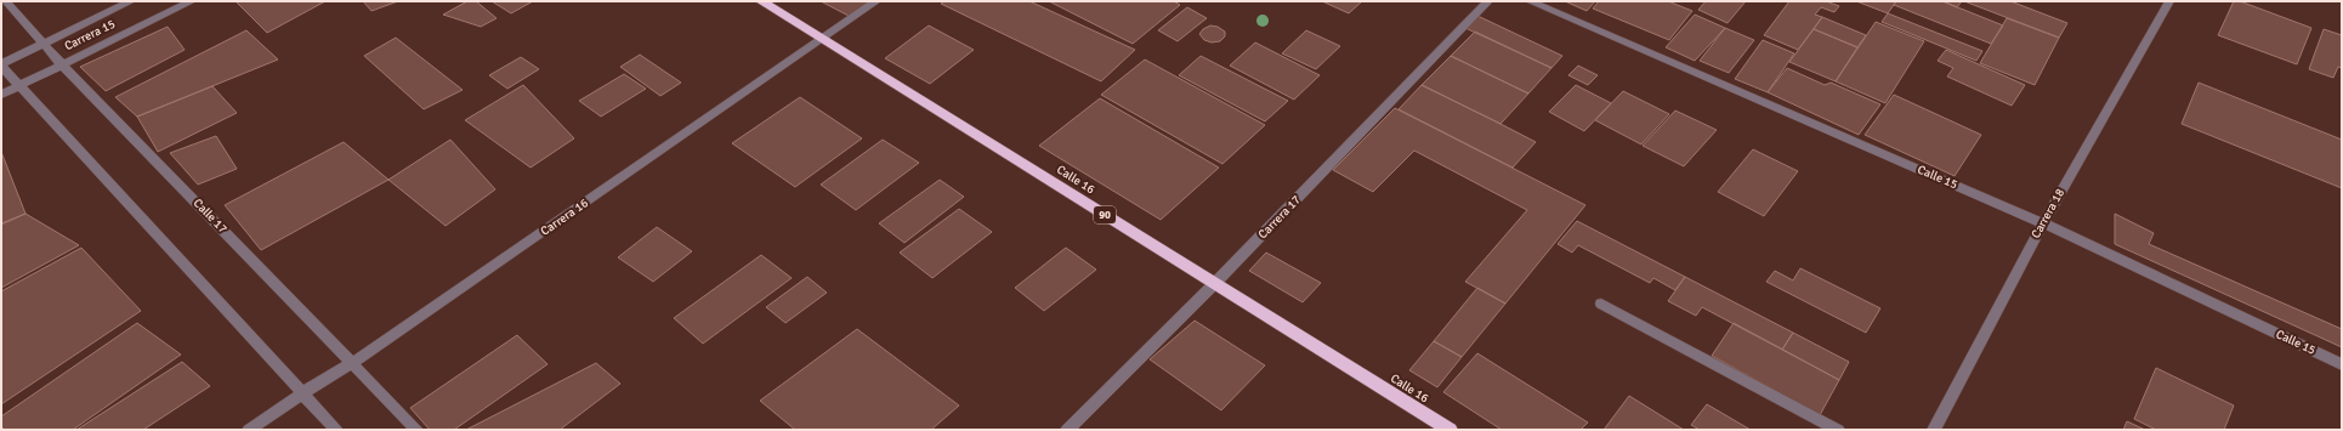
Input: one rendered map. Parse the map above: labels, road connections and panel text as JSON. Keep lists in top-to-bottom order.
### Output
{
  "streets": {
    "highway": ["Calle 16", "90"],
    "street": [
      "Carrera 15",
      "Calle 15",
      "Carrera 18",
      "Calle 17",
      "Carrera 16",
      "Carrera 17"
    ]
  },
  "crossings": [
    ["Carrera 15", "Calle 17"],
    ["Calle 15", "Carrera 18"],
    ["Calle 16", "Carrera 16"],
    ["Calle 16", "Carrera 17"],
    ["Calle 17", "Carrera 16"]
  ]
}
